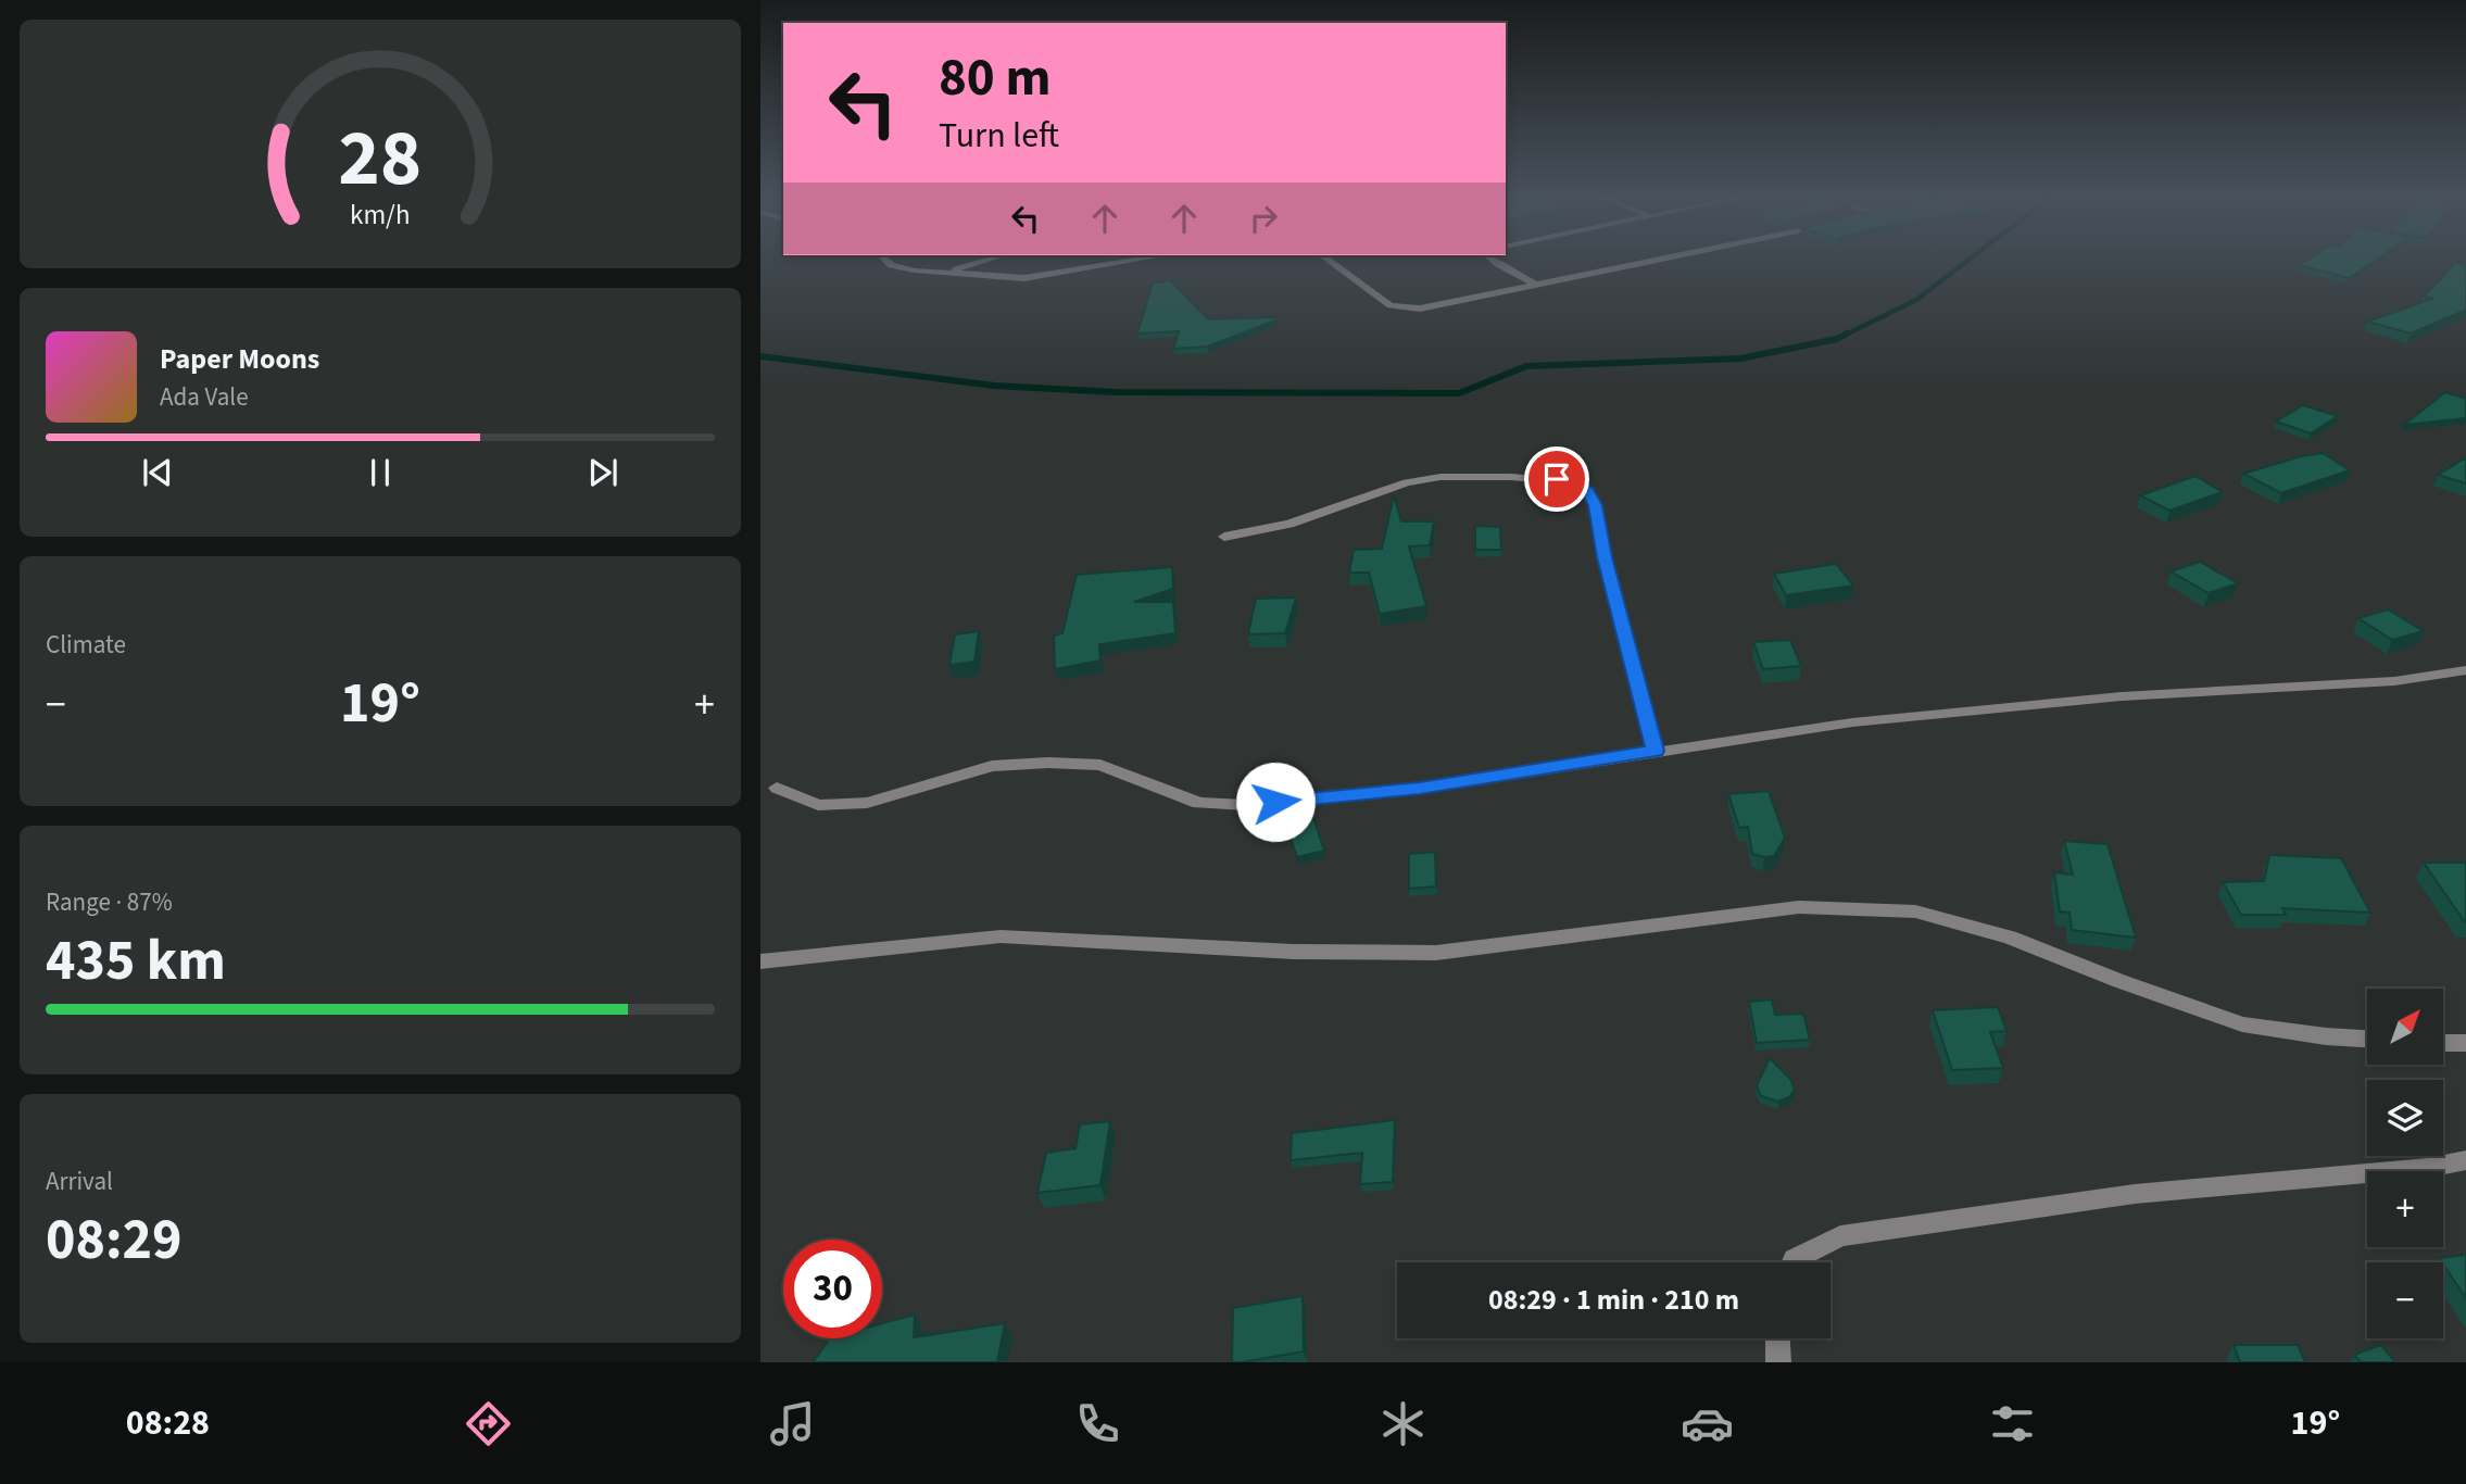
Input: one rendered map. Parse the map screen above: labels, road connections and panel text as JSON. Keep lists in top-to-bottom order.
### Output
{
  "north": "top right",
  "page": {
    "turn": ["80 m", "Turn left"],
    "song": ["Paper Moons", "Ada Vale"],
    "tile": [
      "Climate",
      ["Range · 87%", "435 km"],
      ["Arrival", "08:29"]
    ],
    "heat": ["−", "19°", "+"],
    "map_buttons": ["+", "−"],
    "limit": "30",
    "trip": "08:29 · 1 min · 210 m",
    "tabs": ["08:28", "19°"],
    "gauge": ["28", "km/h"]
  }
}
